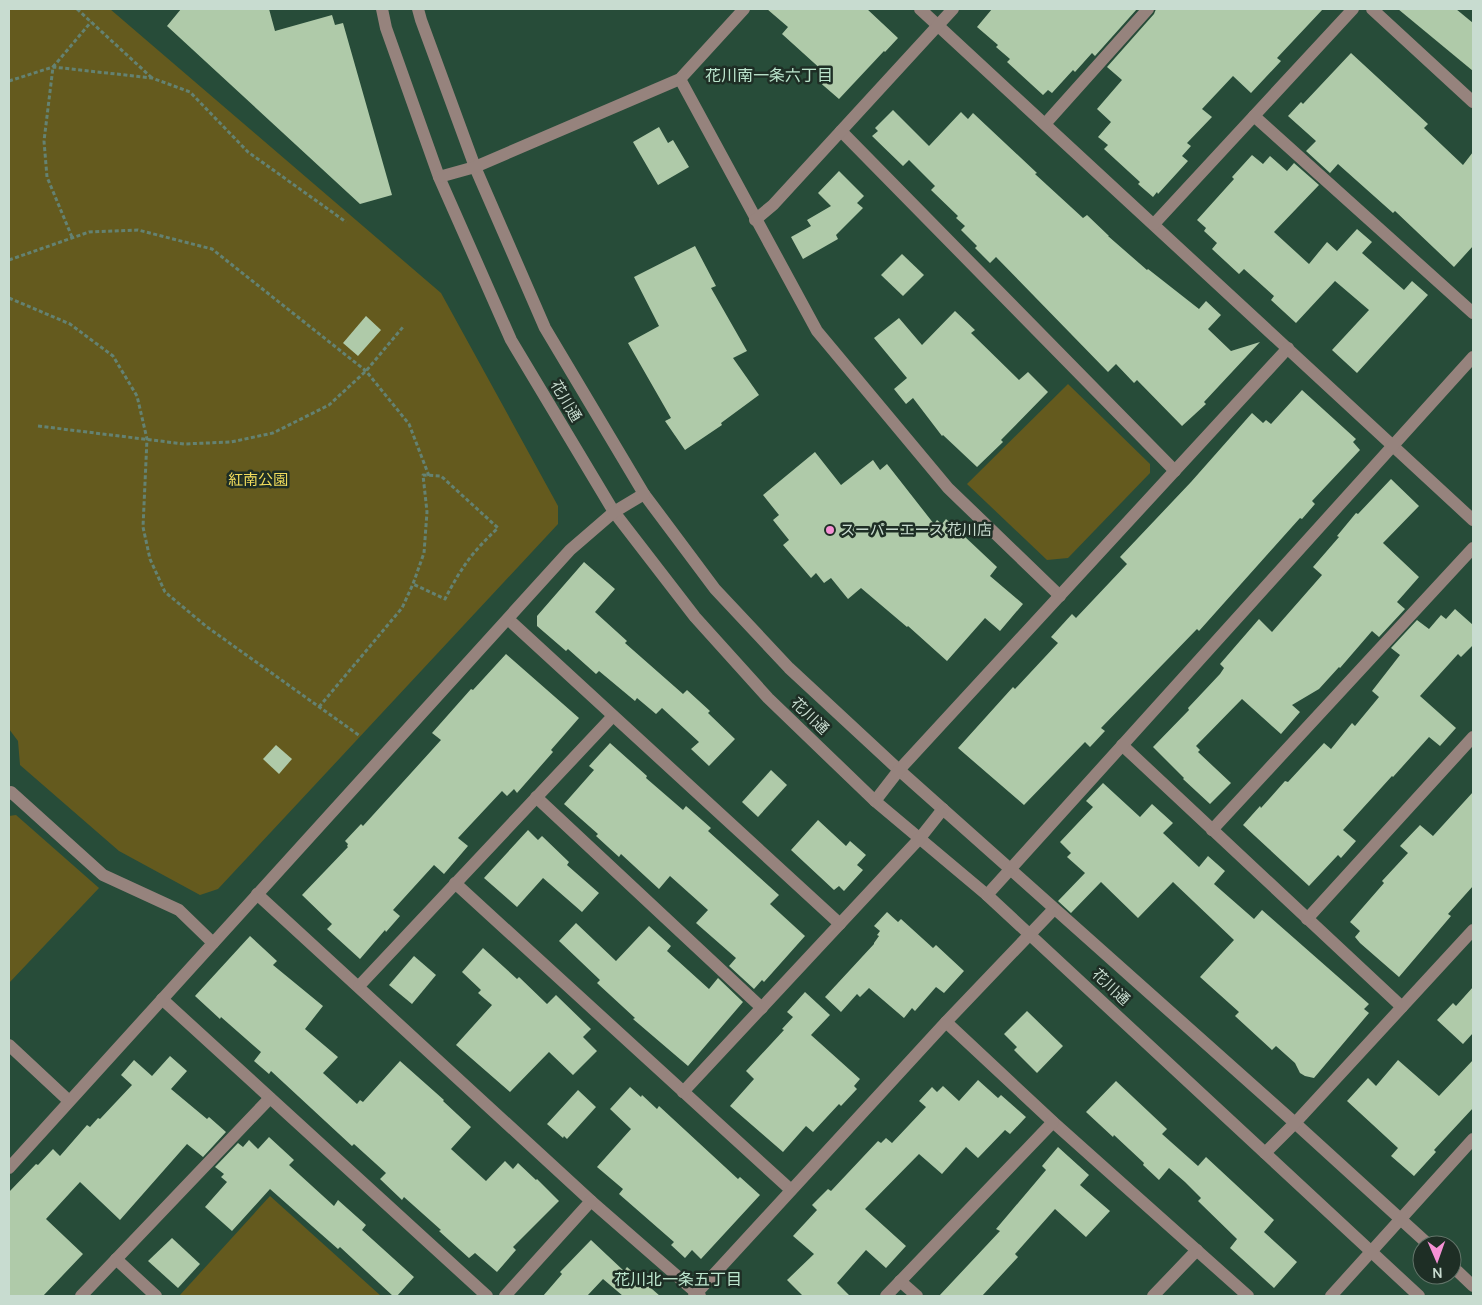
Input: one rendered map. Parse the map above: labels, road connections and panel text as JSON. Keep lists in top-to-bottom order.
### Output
{
  "streets": {
    "street": ["花川通"]
  },
  "districts": ["花川南一条六丁目", "花川北一条五丁目"],
  "parks": ["紅南公園"],
  "places": ["スーパーエース 花川店"],
  "north": "bottom"
}
